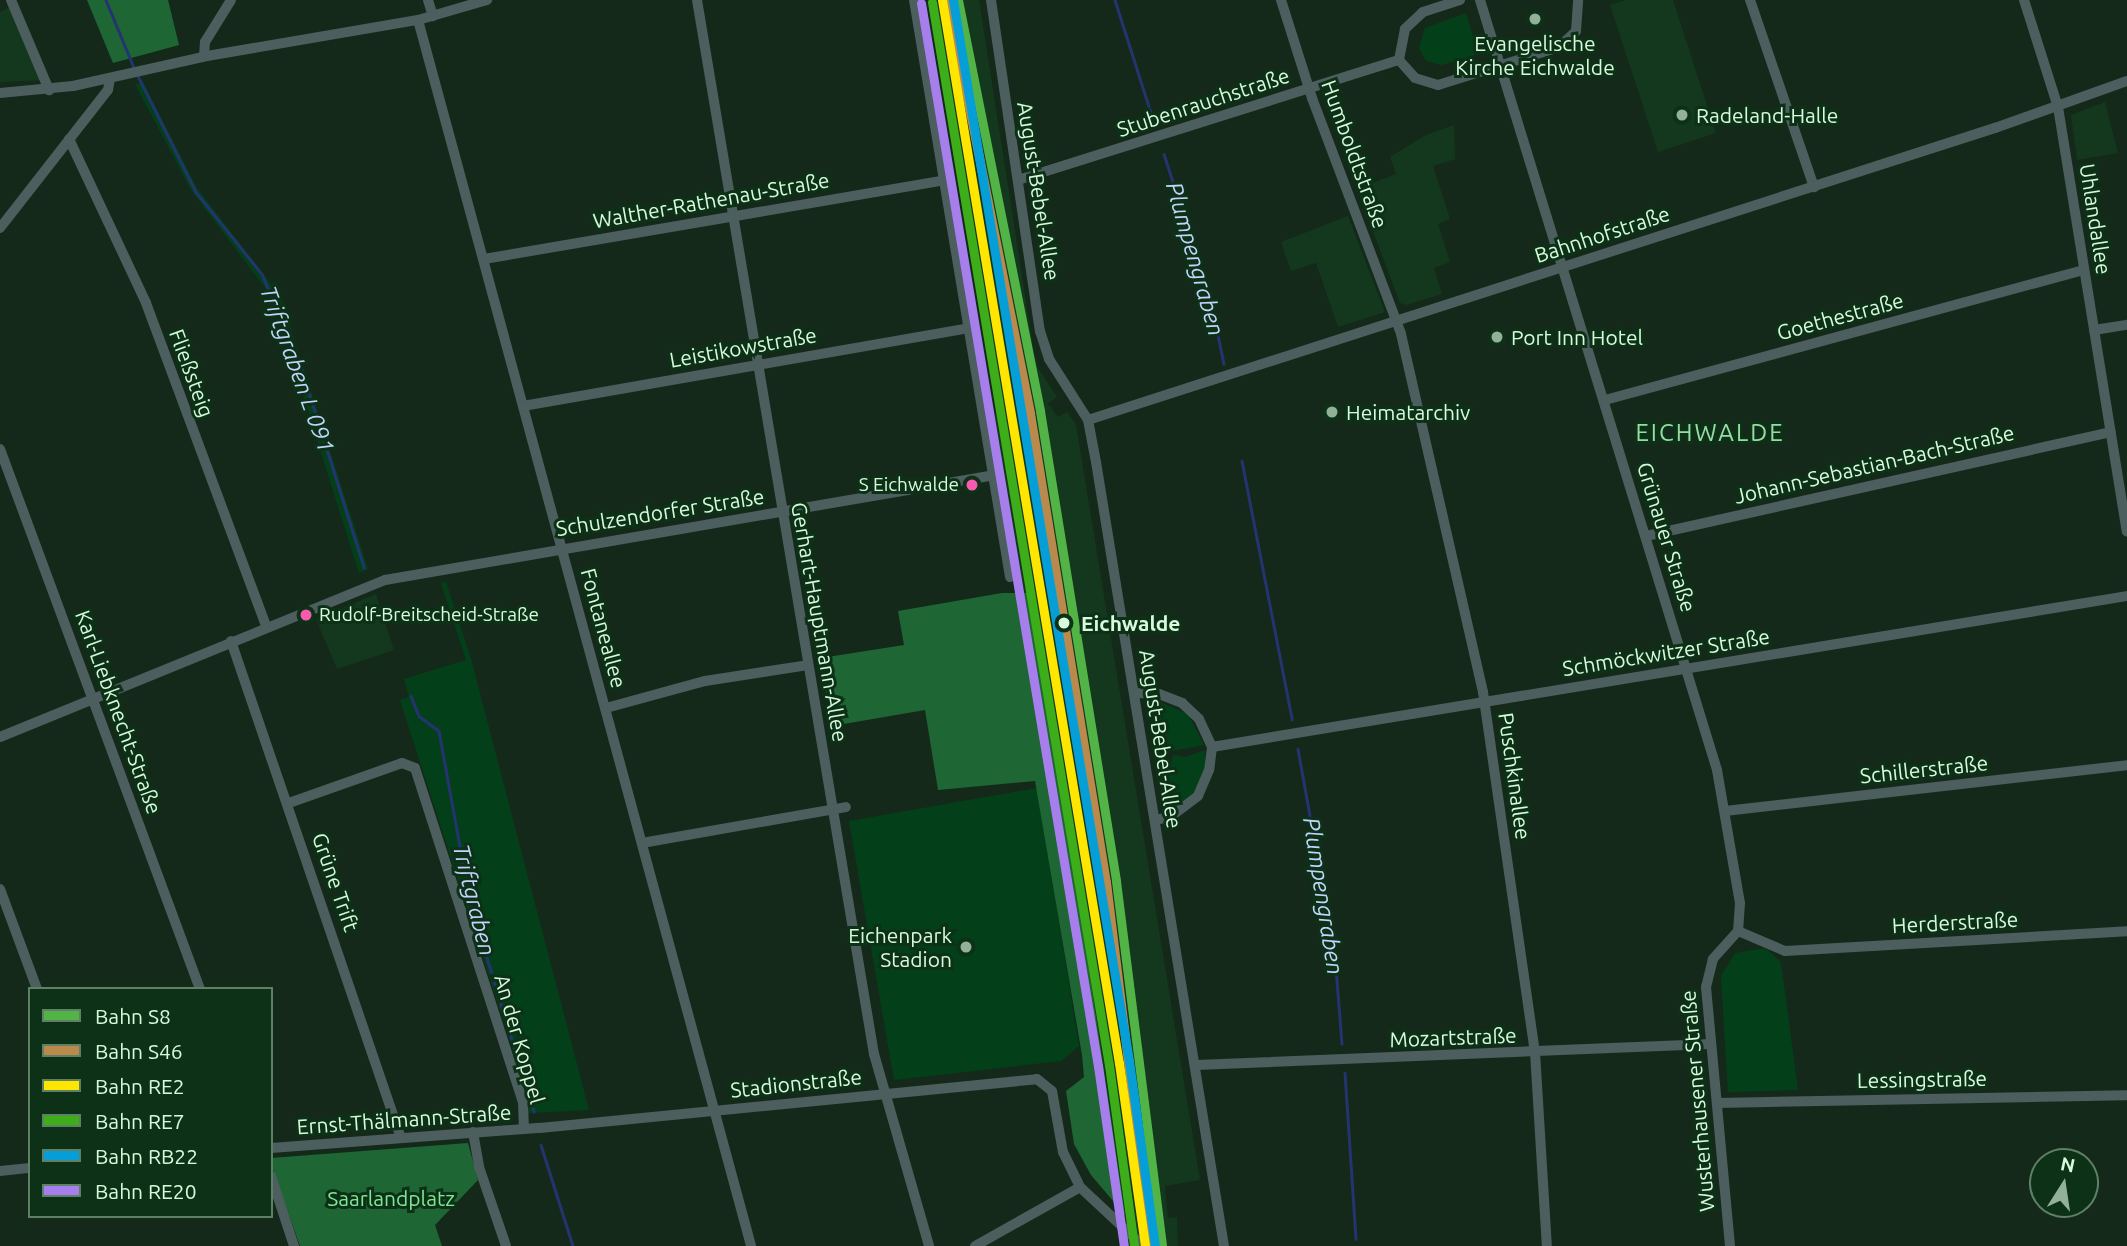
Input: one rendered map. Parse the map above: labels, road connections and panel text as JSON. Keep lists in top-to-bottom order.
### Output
{
  "streets": {
    "street": [
      "Stubenrauchstraße",
      "Humboldtstraße",
      "August-Bebel-Allee",
      "Walther-Rathenau-Straße",
      "Uhlandallee",
      "Bahnhofstraße",
      "Goethestraße",
      "Leistikowstraße",
      "Fließsteig",
      "Johann-Sebastian-Bach-Straße",
      "Schulzendorfer Straße",
      "Grünauer Straße",
      "Gerhart-Hauptmann-Allee",
      "Fontaneallee",
      "Schmöckwitzer Straße",
      "Karl-Liebknecht-Straße",
      "Schillerstraße",
      "Puschkinallee",
      "Grüne Trift",
      "Herderstraße",
      "Mozartstraße",
      "An der Koppel",
      "Lessingstraße",
      "Stadionstraße",
      "Wusterhausener Straße",
      "Ernst-Thälmann-Straße"
    ]
  },
  "crossings": [
    ["Stubenrauchstraße", "Humboldtstraße"],
    ["Stubenrauchstraße", "August-Bebel-Allee"],
    ["Humboldtstraße", "Bahnhofstraße"],
    ["Humboldtstraße", "Puschkinallee"],
    ["August-Bebel-Allee", "Bahnhofstraße"],
    ["August-Bebel-Allee", "Mozartstraße"],
    ["Walther-Rathenau-Straße", "Gerhart-Hauptmann-Allee"],
    ["Walther-Rathenau-Straße", "Fontaneallee"],
    ["Uhlandallee", "Bahnhofstraße"],
    ["Uhlandallee", "Goethestraße"],
    ["Uhlandallee", "Johann-Sebastian-Bach-Straße"],
    ["Bahnhofstraße", "Grünauer Straße"],
    ["Bahnhofstraße", "Puschkinallee"],
    ["Goethestraße", "Grünauer Straße"],
    ["Leistikowstraße", "Gerhart-Hauptmann-Allee"],
    ["Leistikowstraße", "Fontaneallee"],
    ["Fließsteig", "Schulzendorfer Straße"],
    ["Johann-Sebastian-Bach-Straße", "Grünauer Straße"],
    ["Schulzendorfer Straße", "Gerhart-Hauptmann-Allee"],
    ["Schulzendorfer Straße", "Fontaneallee"],
    ["Grünauer Straße", "Schmöckwitzer Straße"],
    ["Grünauer Straße", "Schillerstraße"],
    ["Grünauer Straße", "Herderstraße"],
    ["Grünauer Straße", "Wusterhausener Straße"],
    ["Gerhart-Hauptmann-Allee", "Stadionstraße"],
    ["Fontaneallee", "Stadionstraße"],
    ["Schmöckwitzer Straße", "Puschkinallee"],
    ["Puschkinallee", "Mozartstraße"],
    ["Grüne Trift", "An der Koppel"],
    ["Grüne Trift", "Ernst-Thälmann-Straße"],
    ["Herderstraße", "Wusterhausener Straße"],
    ["Mozartstraße", "Wusterhausener Straße"],
    ["An der Koppel", "Ernst-Thälmann-Straße"],
    ["Lessingstraße", "Wusterhausener Straße"],
    ["Stadionstraße", "Ernst-Thälmann-Straße"]
  ],
  "districts": ["EICHWALDE"],
  "water": ["Plumpengraben", "Triftgraben L 091", "Triftgraben"],
  "parks": ["Saarlandplatz"],
  "places": [
    "Evangelische Kirche Eichwalde",
    "Radeland-Halle",
    "Port Inn Hotel",
    "Heimatarchiv",
    "S Eichwalde",
    "Rudolf-Breitscheid-Straße",
    "Eichwalde",
    "Eichenpark Stadion"
  ],
  "lines": [
    "rail line S8",
    "rail line RE2",
    "rail line RB22",
    "rail line S46",
    "rail line RE7",
    "rail line RE20"
  ],
  "legend": [
    "Bahn S8",
    "Bahn S46",
    "Bahn RE2",
    "Bahn RE7",
    "Bahn RB22",
    "Bahn RE20"
  ],
  "north": "top"
}
